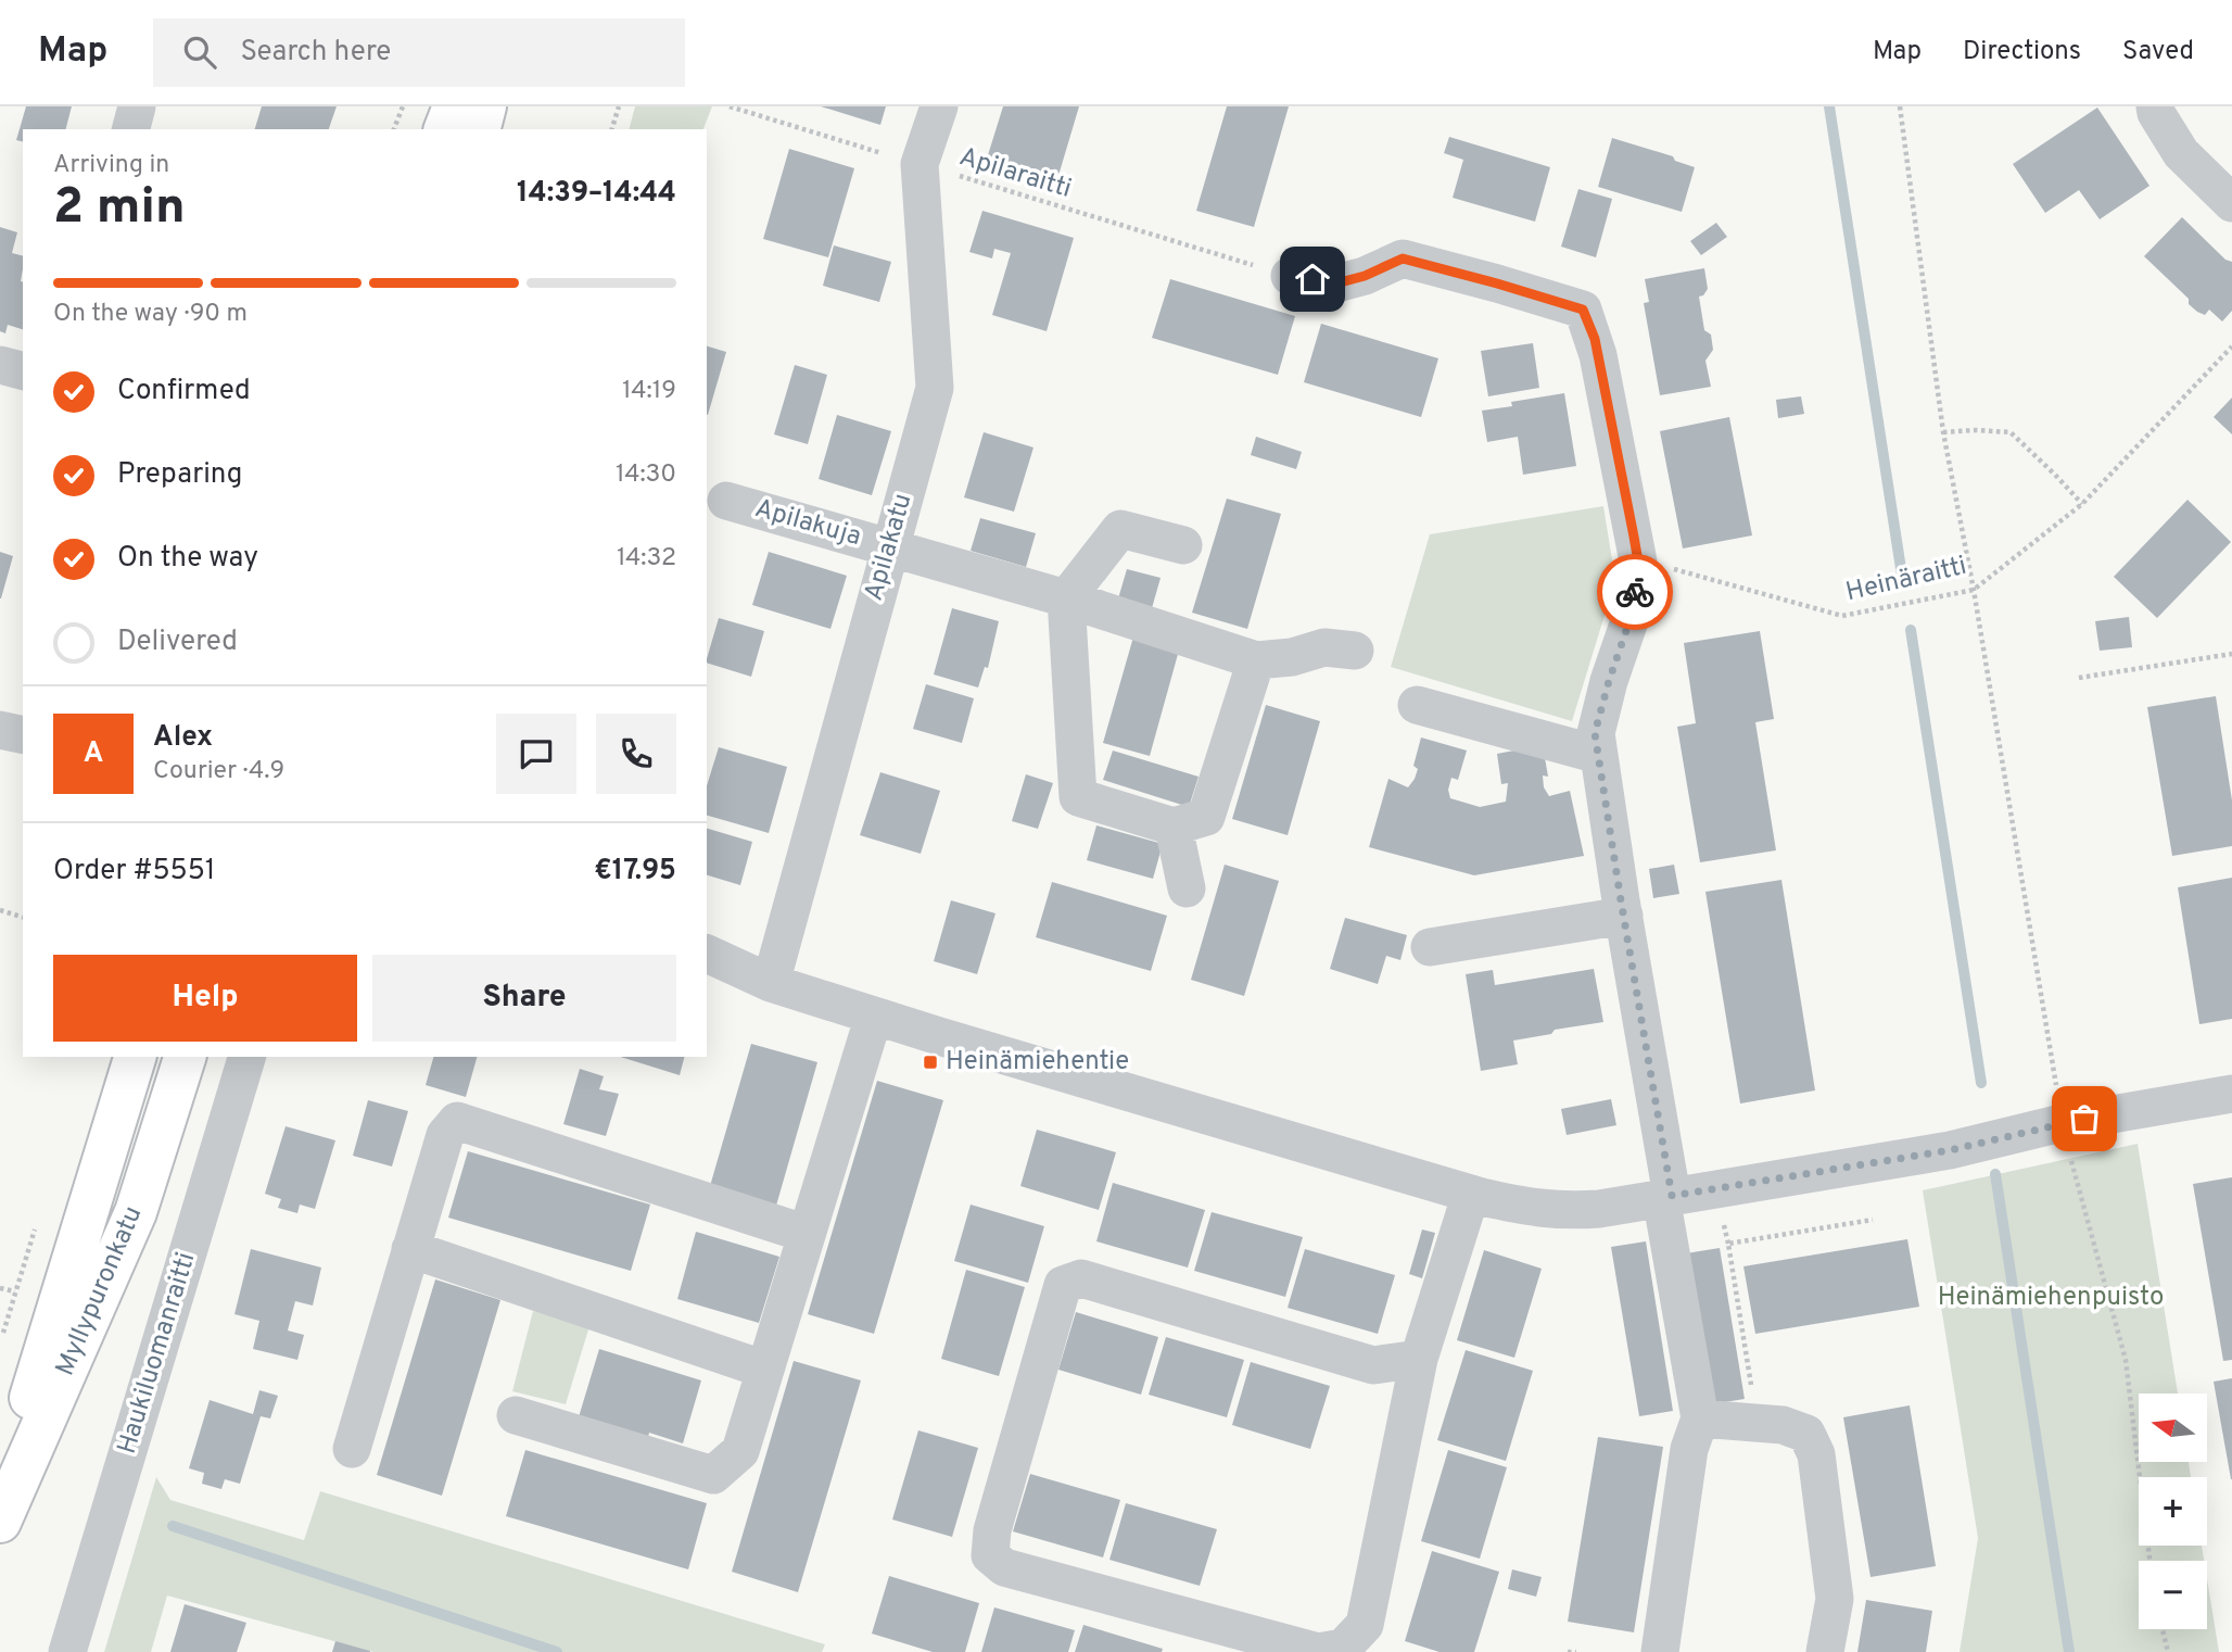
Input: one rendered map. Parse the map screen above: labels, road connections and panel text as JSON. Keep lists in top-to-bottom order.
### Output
{
  "streets": {
    "main road": ["Myllypuronkatu"],
    "street": ["Apilakuja", "Apilakatu", "Haukiluomanraitti"],
    "path": ["Apilaraitti", "Heinäraitti"]
  },
  "crossings": [
    ["Apilaraitti", "Apilakatu"],
    ["Apilakuja", "Apilakatu"]
  ],
  "parks": ["Heinämiehenpuisto"],
  "places": {
    "transit": ["Heinämiehentie"]
  },
  "north": "left",
  "page": {
    "header": "Map",
    "search": "Search here",
    "nav": ["Map", "Directions", "Saved"],
    "heading": ["2 min", "Arriving in", "14:39–14:44"],
    "panel": [
      "Alex",
      "Courier · 4.9",
      "Order #5551",
      "€17.95"
    ],
    "bar": "On the way · 90 m",
    "list": [
      ["Confirmed", "14:19"],
      ["Preparing", "14:30"],
      ["On the way", "14:32"],
      "Delivered"
    ],
    "round": "A",
    "buttons": ["Help", "Share"],
    "map_buttons": ["+", "−"]
  }
}
